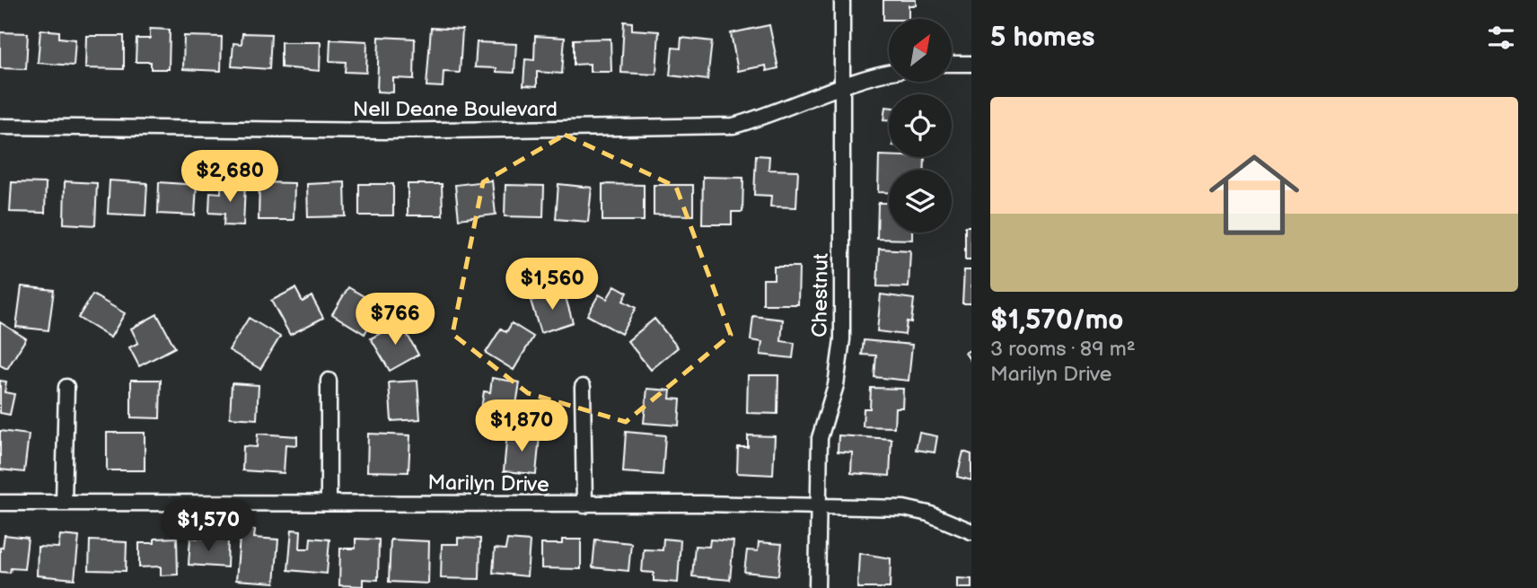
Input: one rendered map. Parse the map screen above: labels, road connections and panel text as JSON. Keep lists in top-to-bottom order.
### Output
{
  "streets": {
    "street": ["Nell Deane Boulevard", "Chestnut", "Marilyn Drive"]
  },
  "crossings": [
    ["Nell Deane Boulevard", "Chestnut"],
    ["Chestnut", "Marilyn Drive"]
  ],
  "north": "top right",
  "page": {
    "heading": "5 homes",
    "list": [
      {
        "name": "$1,570/mo",
        "note": "3 rooms · 89 m² · Marilyn Drive"
      }
    ],
    "price": [
      "$2,680",
      "$1,560",
      "$766",
      "$1,870",
      "$1,570"
    ]
  }
}
